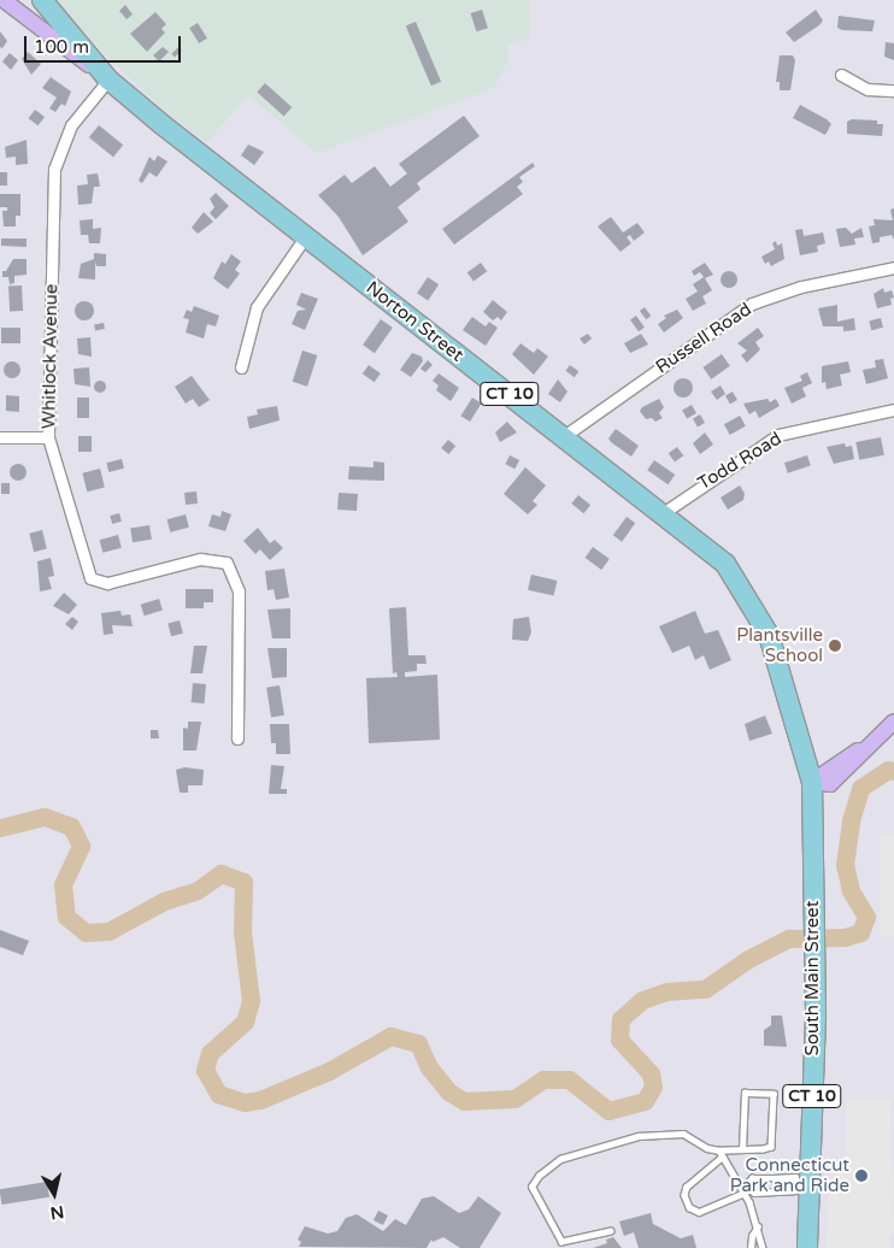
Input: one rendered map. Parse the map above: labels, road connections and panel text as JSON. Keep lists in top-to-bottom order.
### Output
{
  "streets": {
    "highway": ["Norton Street", "CT 10", "South Main Street"],
    "street": ["Russell Road", "Whitlock Avenue", "Todd Road"]
  },
  "crossings": [
    ["Norton Street", "Russell Road"],
    ["Norton Street", "Whitlock Avenue"],
    ["Norton Street", "CT 10"],
    ["Norton Street", "Todd Road"],
    ["Norton Street", "South Main Street"],
    ["Whitlock Avenue", "CT 10"]
  ],
  "places": ["Plantsville School", "Connecticut Park and Ride"],
  "scale_bar": "100 m",
  "north": "bottom"
}
